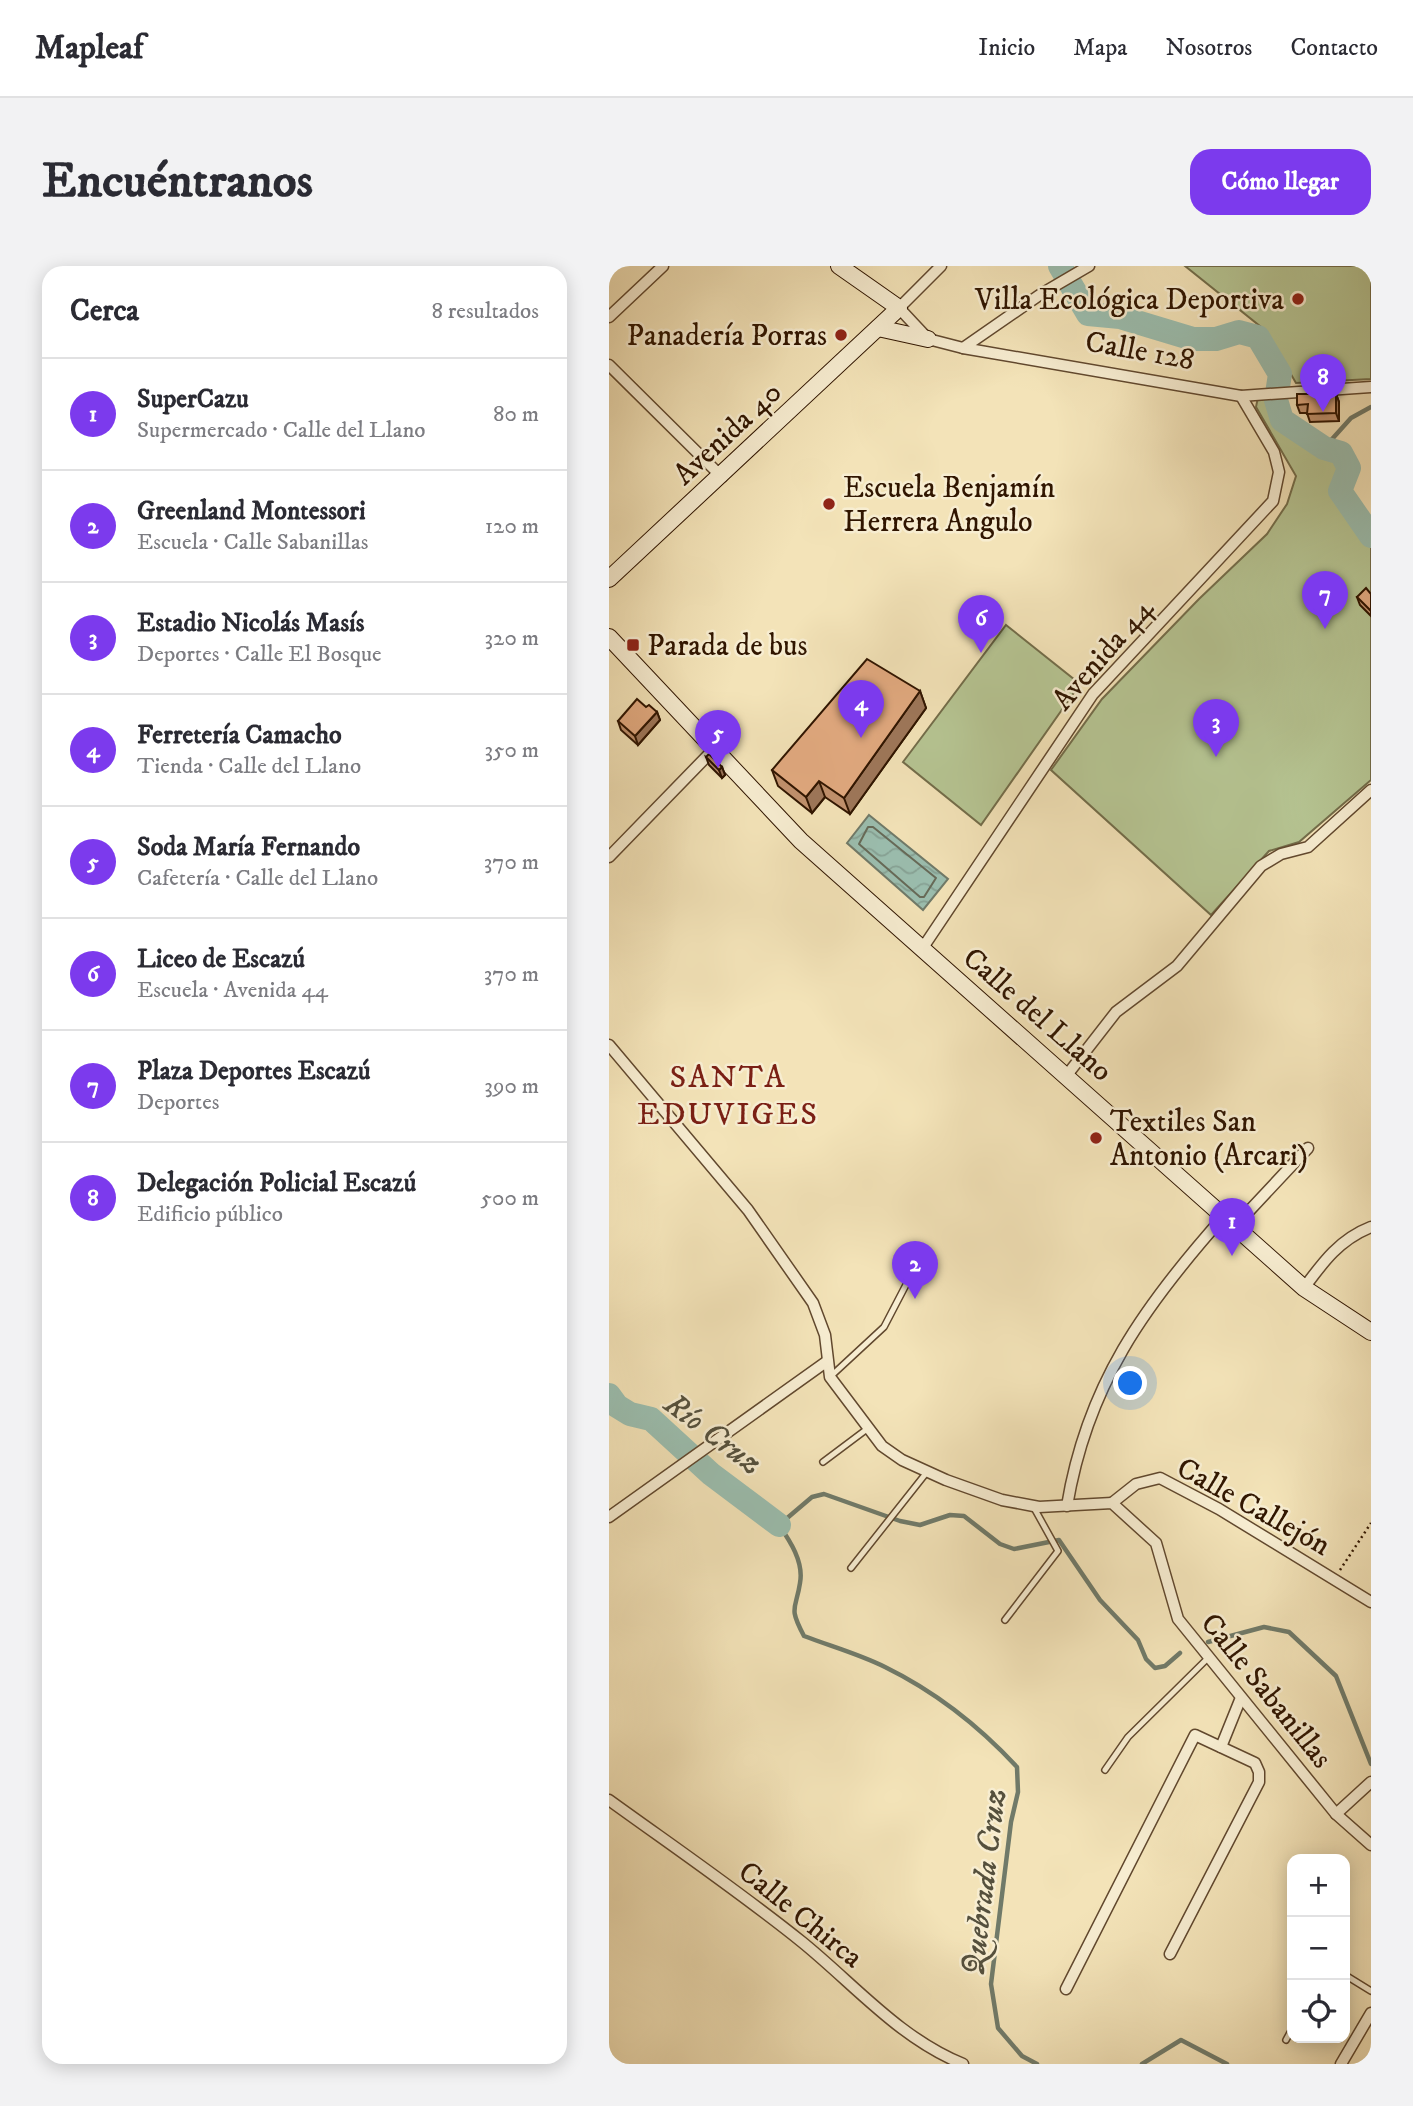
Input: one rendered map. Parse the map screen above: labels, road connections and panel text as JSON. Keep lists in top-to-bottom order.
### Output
{
  "streets": {
    "main road": ["Avenida 40", "Calle del Llano"],
    "street": [
      "Calle 128",
      "Avenida 44",
      "Calle Callejón",
      "Calle Sabanillas",
      "Calle Chirca"
    ]
  },
  "crossings": [
    ["Calle 128", "Avenida 44"],
    ["Avenida 44", "Calle del Llano"],
    ["Calle Callejón", "Calle Sabanillas"]
  ],
  "districts": ["SANTA EDUVIGES"],
  "water": ["Río Cruz", "Quebrada Cruz"],
  "places": {
    "other": [
      "Villa Ecológica Deportiva",
      "Panadería Porras",
      "Escuela Benjamín Herrera Angulo",
      "Textiles San Antonio (Arcari)"
    ],
    "transit": ["Parada de bus"]
  },
  "page": {
    "header": "Mapleaf",
    "nav": [
      "Inicio",
      "Mapa",
      "Nosotros",
      "Contacto"
    ],
    "buttons": "Cómo llegar",
    "title": "Encuéntranos",
    "heading": ["Cerca", "8 resultados"],
    "pins": [
      "8",
      "7",
      "6",
      "4",
      "3",
      "5",
      "1",
      "2"
    ],
    "list": [
      {
        "mark": "1",
        "name": "SuperCazu",
        "note": "Supermercado · Calle del Llano",
        "value": "80 m"
      },
      {
        "mark": "2",
        "name": "Greenland Montessori",
        "note": "Escuela · Calle Sabanillas",
        "value": "120 m"
      },
      {
        "mark": "3",
        "name": "Estadio Nicolás Masís",
        "note": "Deportes · Calle El Bosque",
        "value": "320 m"
      },
      {
        "mark": "4",
        "name": "Ferretería Camacho",
        "note": "Tienda · Calle del Llano",
        "value": "350 m"
      },
      {
        "mark": "5",
        "name": "Soda María Fernando",
        "note": "Cafetería · Calle del Llano",
        "value": "370 m"
      },
      {
        "mark": "6",
        "name": "Liceo de Escazú",
        "note": "Escuela · Avenida 44",
        "value": "370 m"
      },
      {
        "mark": "7",
        "name": "Plaza Deportes Escazú",
        "note": "Deportes",
        "value": "390 m"
      },
      {
        "mark": "8",
        "name": "Delegación Policial Escazú",
        "note": "Edificio público",
        "value": "500 m"
      }
    ],
    "map_buttons": ["+", "−"]
  }
}
